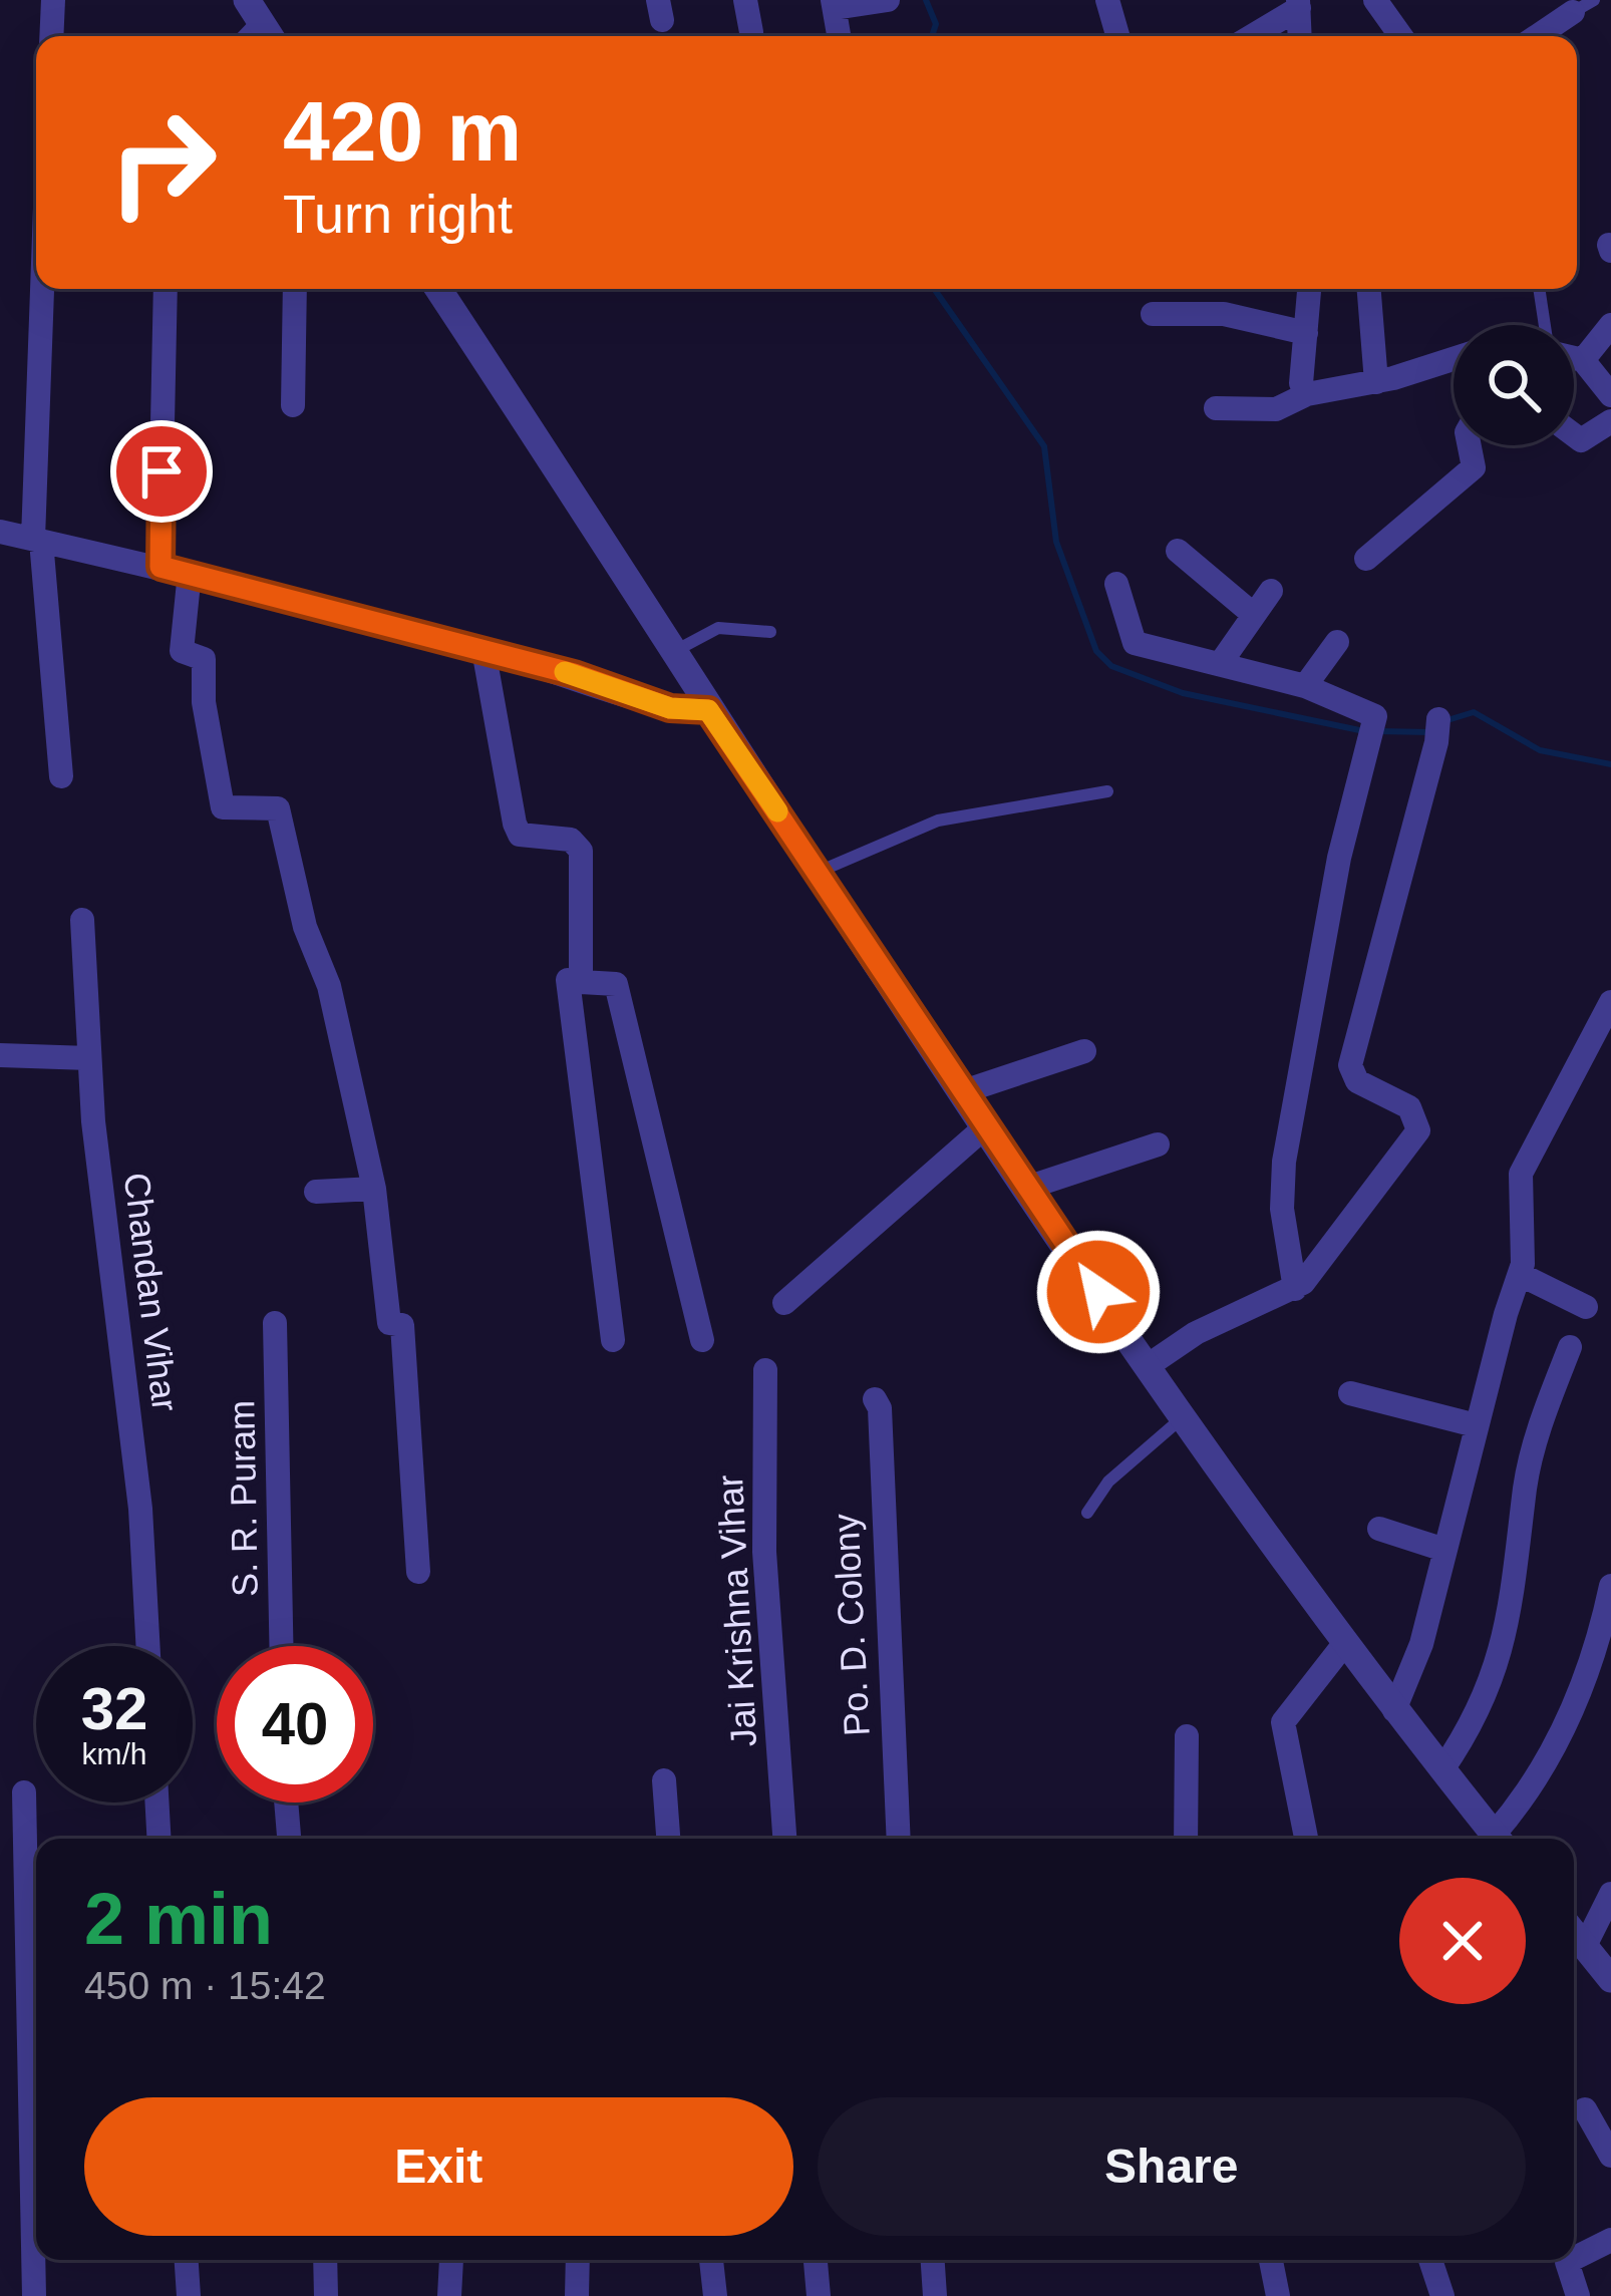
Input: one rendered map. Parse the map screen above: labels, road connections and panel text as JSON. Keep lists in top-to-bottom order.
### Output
{
  "streets": {
    "street": [
      "Chandan Vihar",
      "S. R. Puram",
      "Jai Krishna Vihar",
      "Po. D. Colony"
    ]
  },
  "page": {
    "turn": ["420 m", "Turn right"],
    "speed": "32 km/h",
    "limit": "40",
    "heading": ["2 min", "450 m · 15:42"],
    "buttons": ["Exit", "Share"]
  }
}
